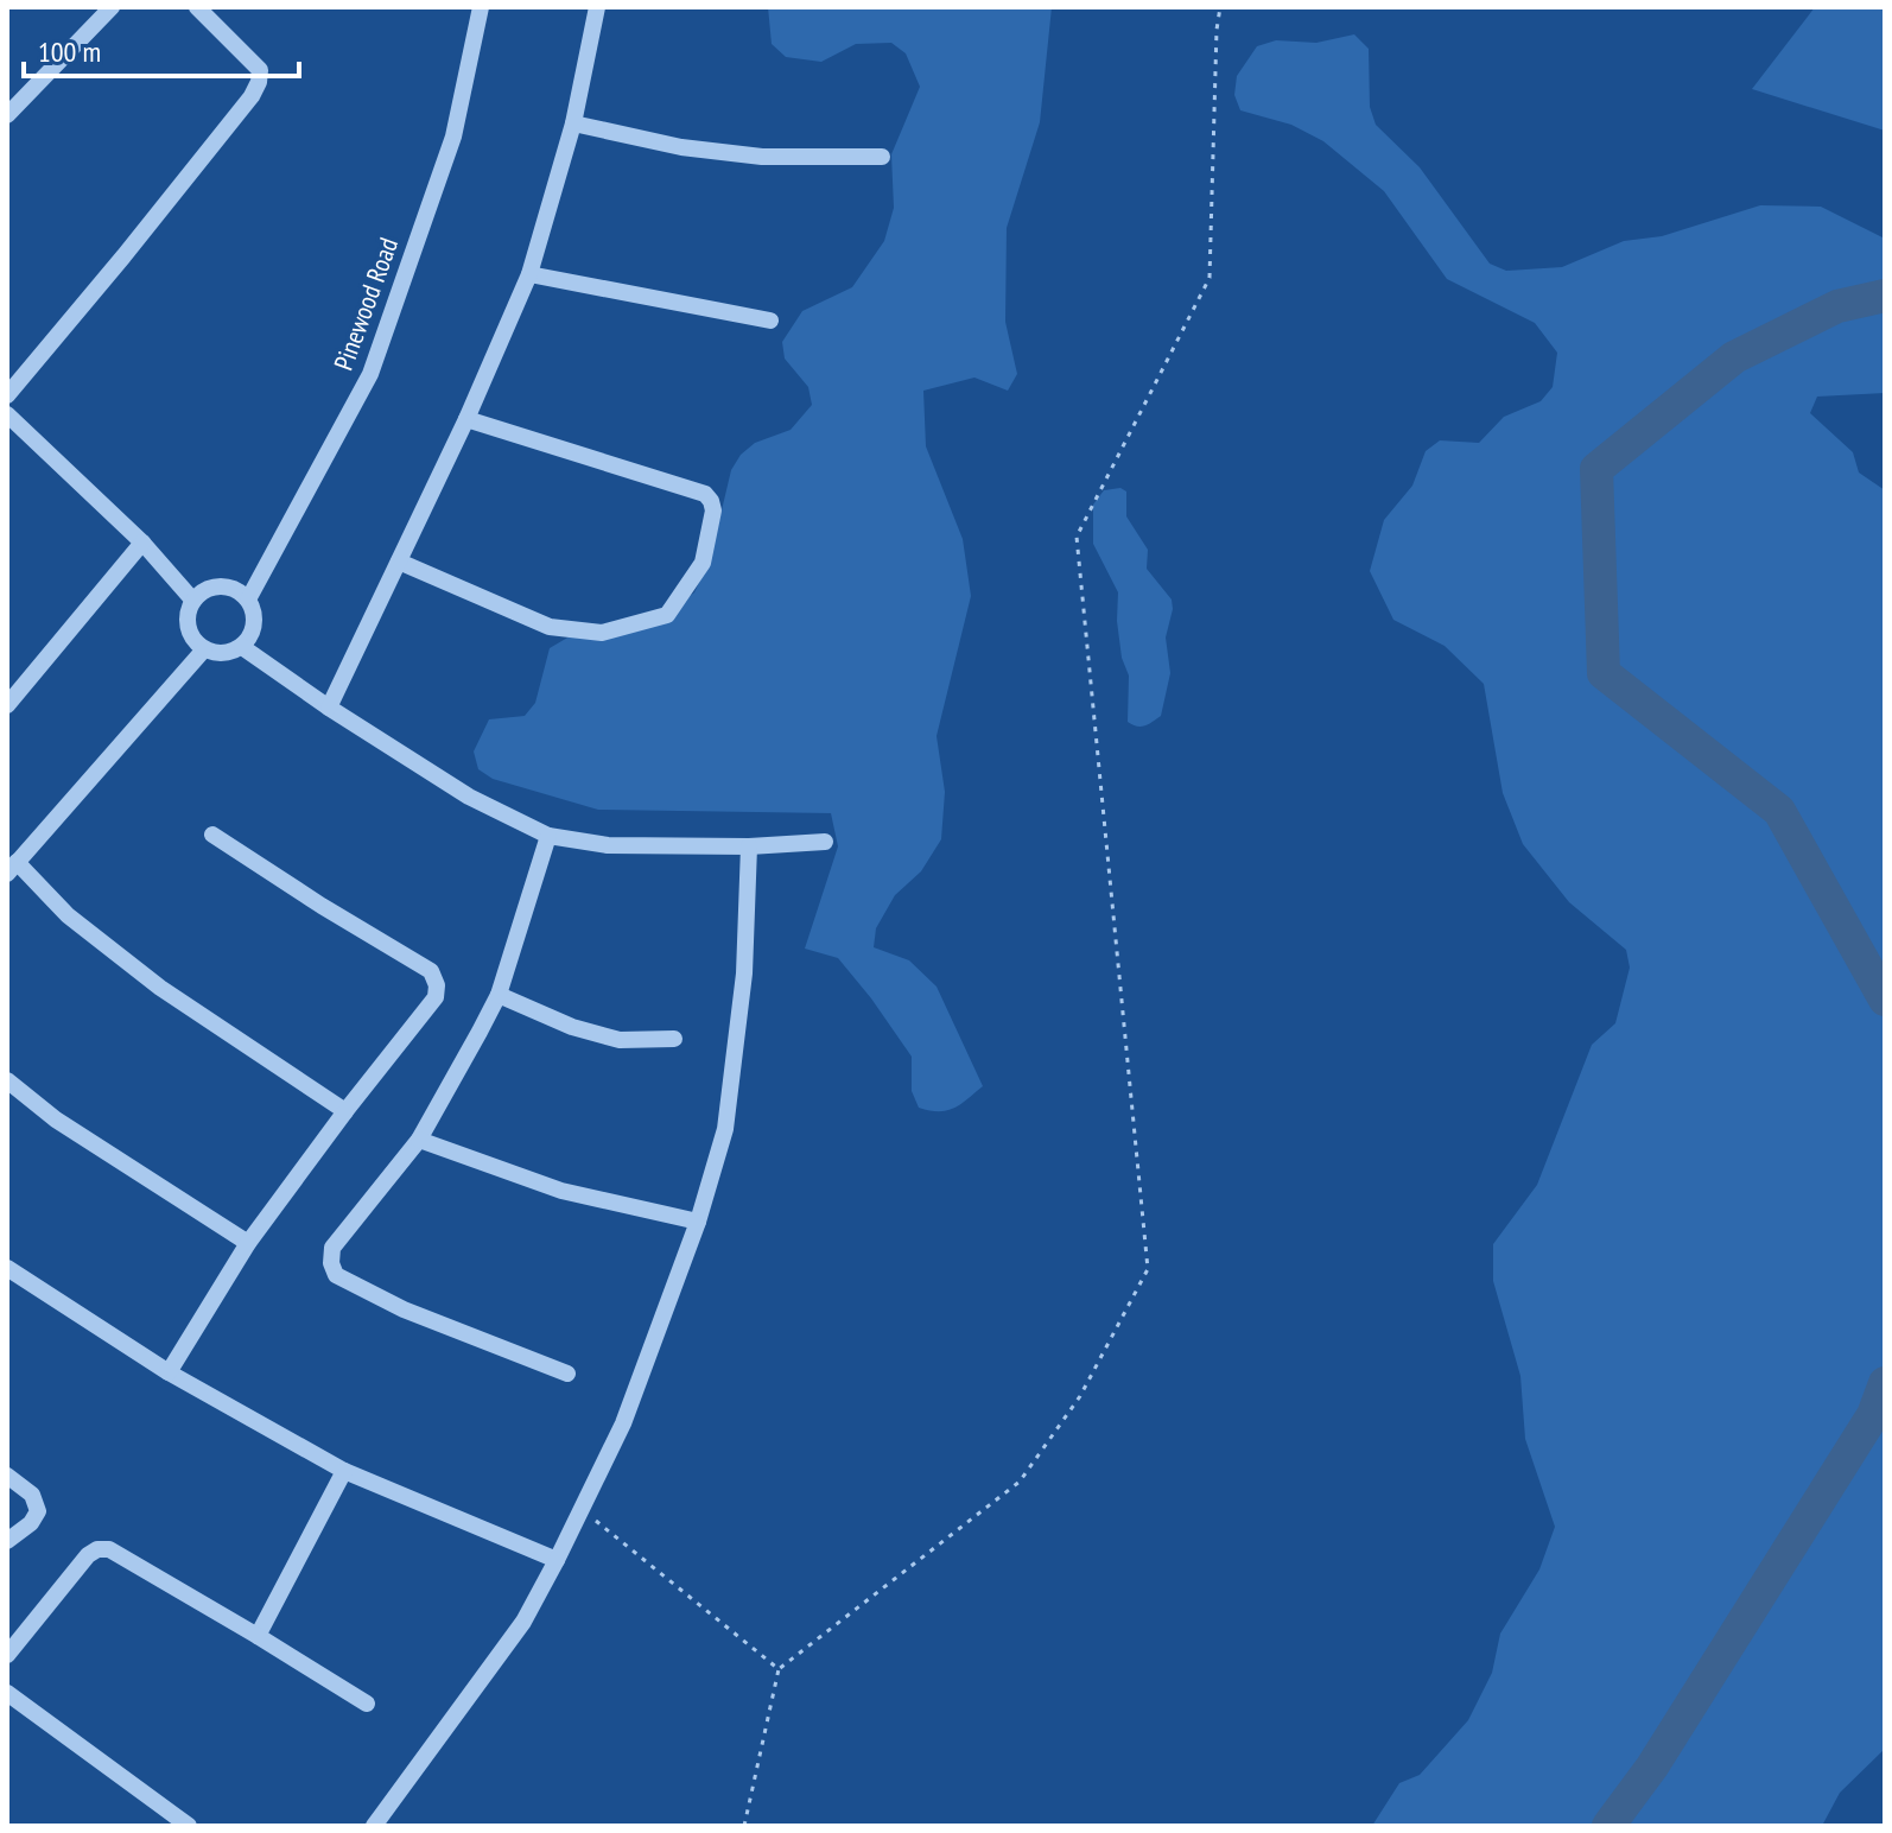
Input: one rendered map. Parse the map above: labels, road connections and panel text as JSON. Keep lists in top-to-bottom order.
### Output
{
  "streets": {
    "street": ["Pinewood Road"]
  },
  "scale_bar": "100 m"
}
